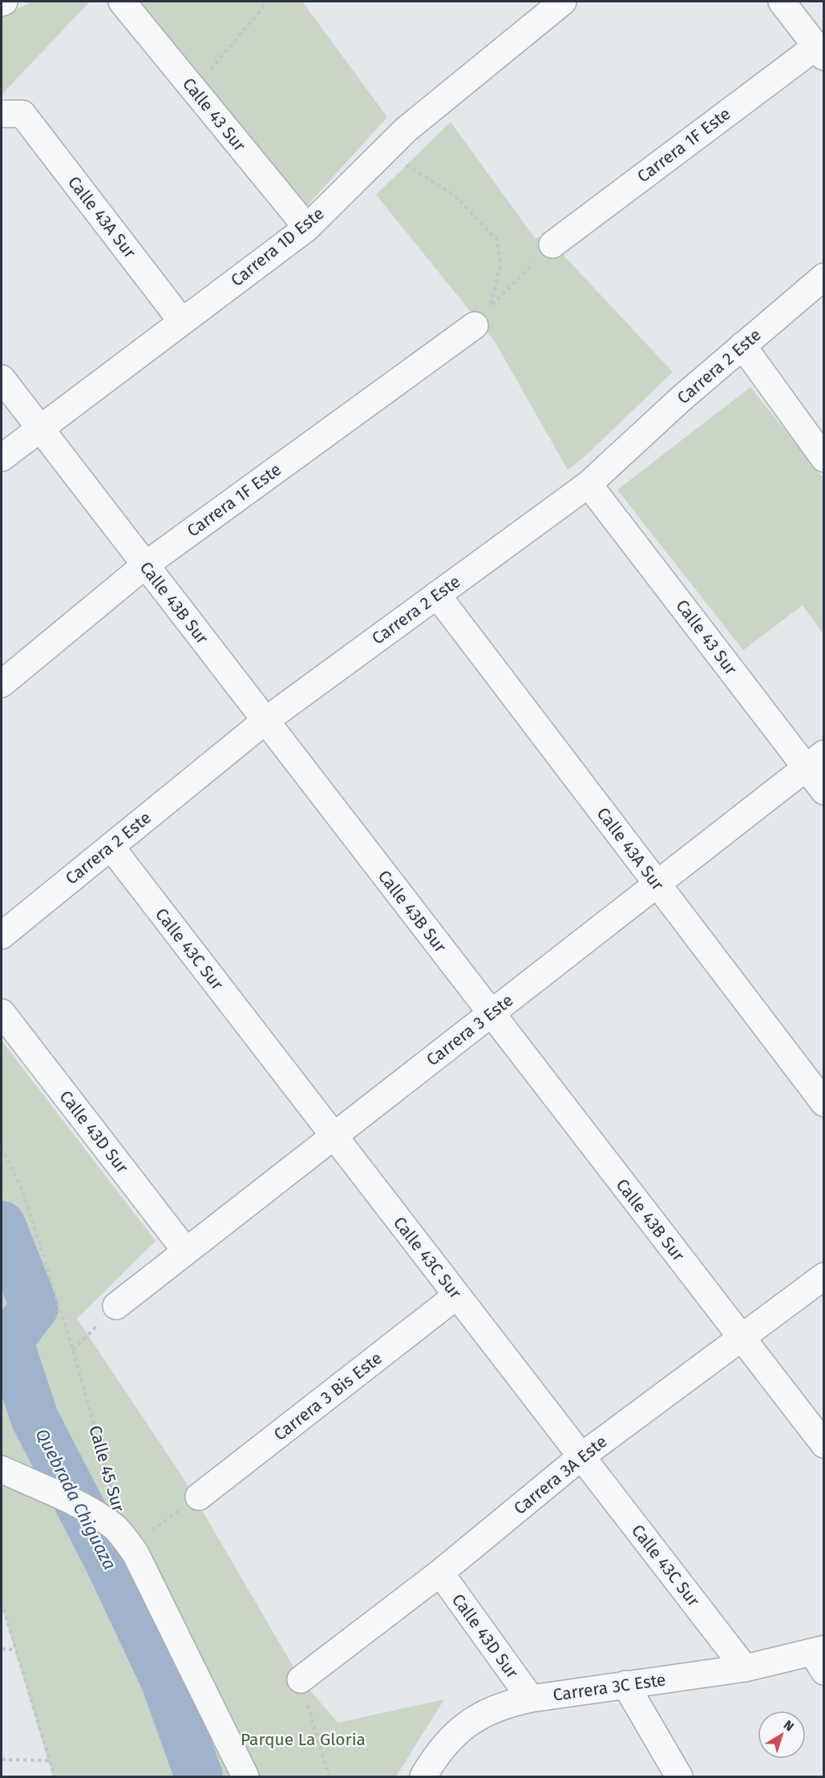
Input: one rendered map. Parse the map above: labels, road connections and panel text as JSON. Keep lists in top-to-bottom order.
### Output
{
  "streets": {
    "street": [
      "Calle 43 Sur",
      "Carrera 1F Este",
      "Calle 43A Sur",
      "Carrera 1D Este",
      "Carrera 2 Este",
      "Calle 43B Sur",
      "Calle 43C Sur",
      "Carrera 3 Este",
      "Calle 43D Sur",
      "Carrera 3 Bis Este",
      "Carrera 3A Este",
      "Carrera 3C Este"
    ],
    "path": ["Calle 45 Sur"]
  },
  "crossings": [
    ["Calle 43 Sur", "Carrera 1D Este"],
    ["Calle 43 Sur", "Carrera 2 Este"],
    ["Calle 43 Sur", "Carrera 3 Este"],
    ["Carrera 1F Este", "Calle 43B Sur"],
    ["Calle 43A Sur", "Carrera 1D Este"],
    ["Calle 43A Sur", "Carrera 2 Este"],
    ["Calle 43A Sur", "Carrera 3 Este"],
    ["Carrera 1D Este", "Calle 43B Sur"],
    ["Carrera 2 Este", "Calle 43B Sur"],
    ["Carrera 2 Este", "Calle 43C Sur"],
    ["Calle 43B Sur", "Carrera 3 Este"],
    ["Calle 43B Sur", "Carrera 3A Este"],
    ["Calle 43C Sur", "Carrera 3 Este"],
    ["Calle 43C Sur", "Carrera 3 Bis Este"],
    ["Calle 43C Sur", "Carrera 3A Este"],
    ["Calle 43C Sur", "Carrera 3C Este"],
    ["Carrera 3 Este", "Calle 43D Sur"],
    ["Calle 43D Sur", "Carrera 3A Este"],
    ["Calle 43D Sur", "Carrera 3C Este"]
  ],
  "water": ["Quebrada Chiguaza"],
  "parks": ["Parque La Gloria"],
  "north": "top right"
}
